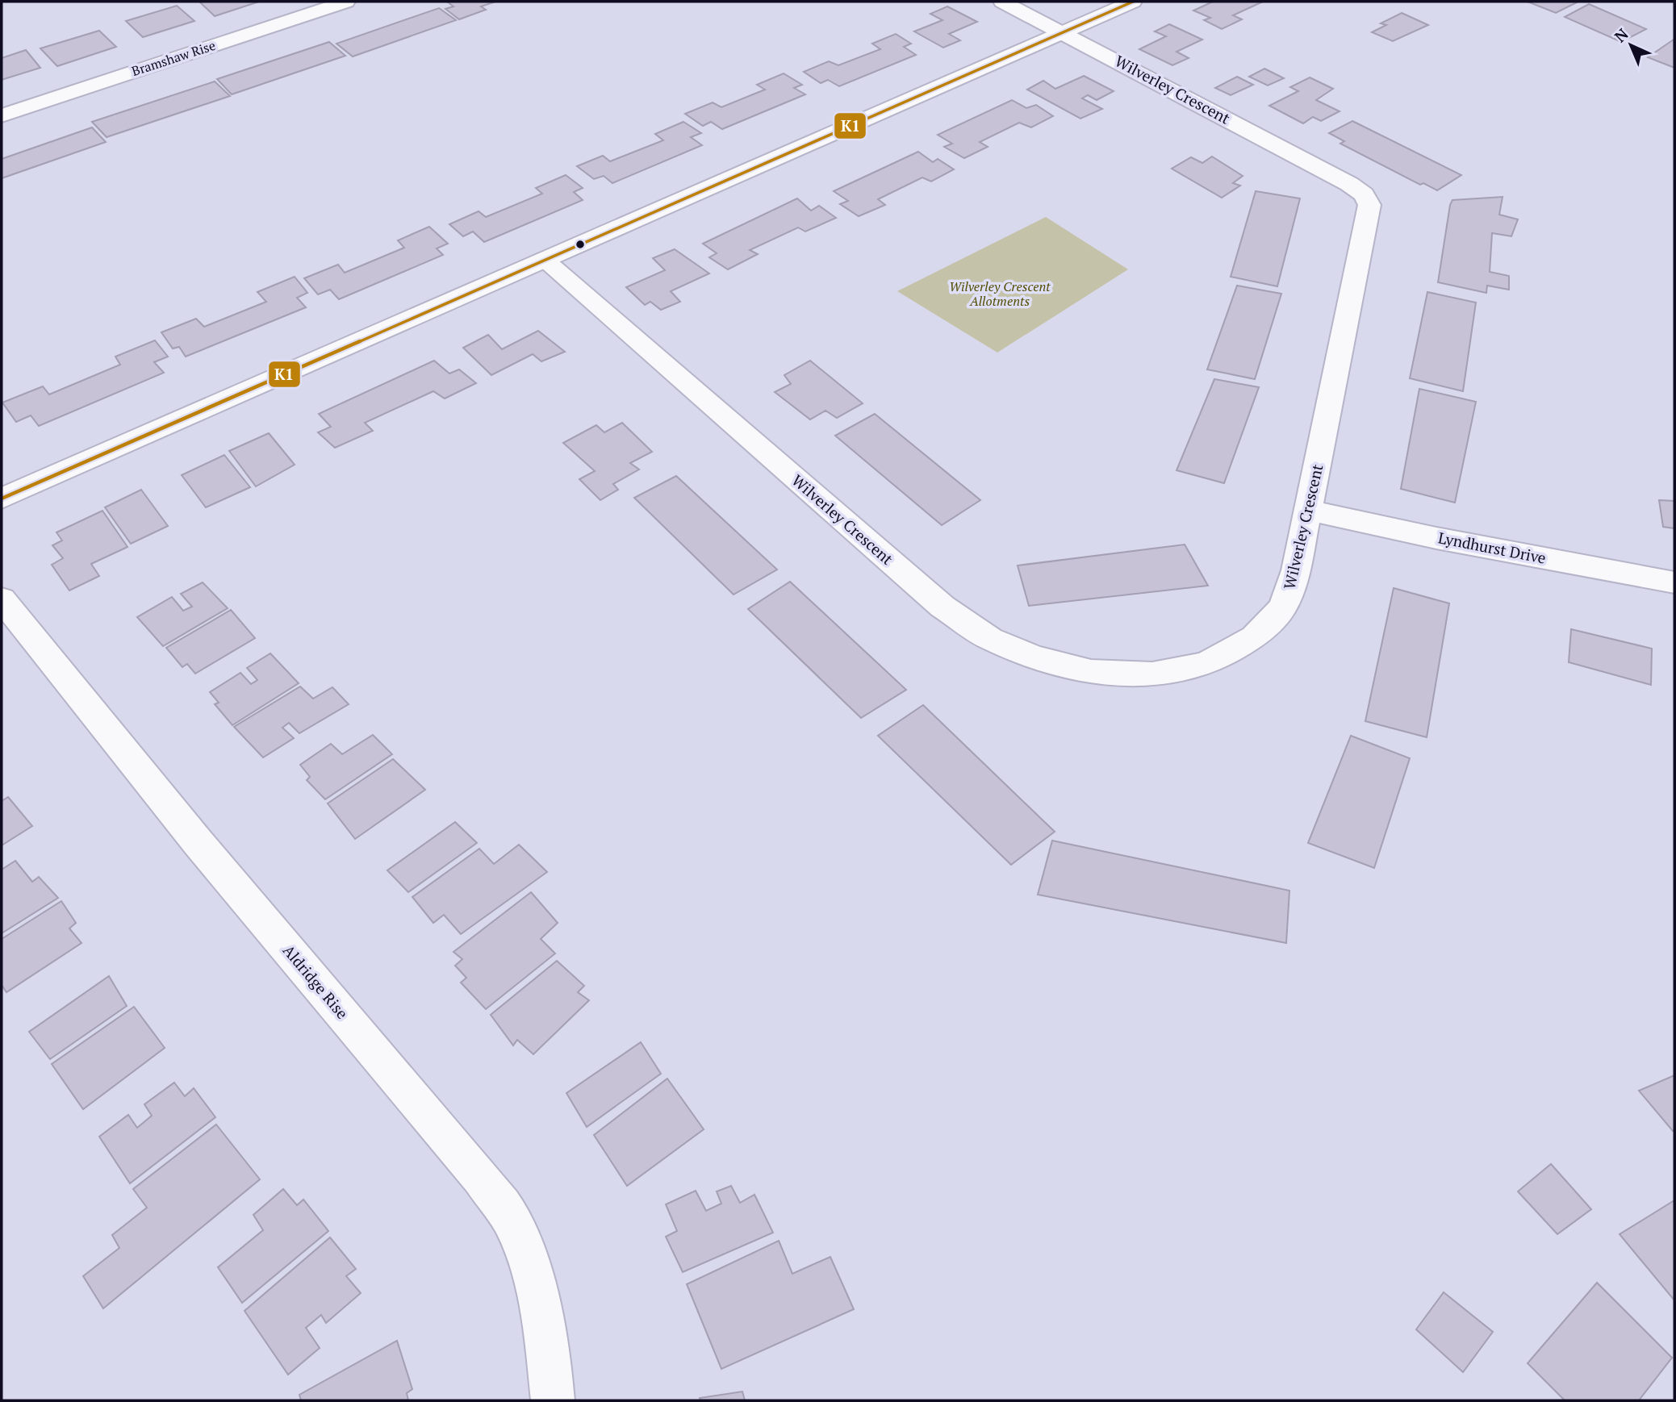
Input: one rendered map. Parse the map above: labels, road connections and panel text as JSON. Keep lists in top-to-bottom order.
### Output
{
  "streets": {
    "street": [
      "Bramshaw Rise",
      "Wilverley Crescent",
      "Lyndhurst Drive",
      "Aldridge Rise"
    ]
  },
  "crossings": [
    ["Wilverley Crescent", "Lyndhurst Drive"]
  ],
  "parks": ["Wilverley Crescent Allotments"],
  "lines": ["transit line K1"],
  "north": "top left"
}
